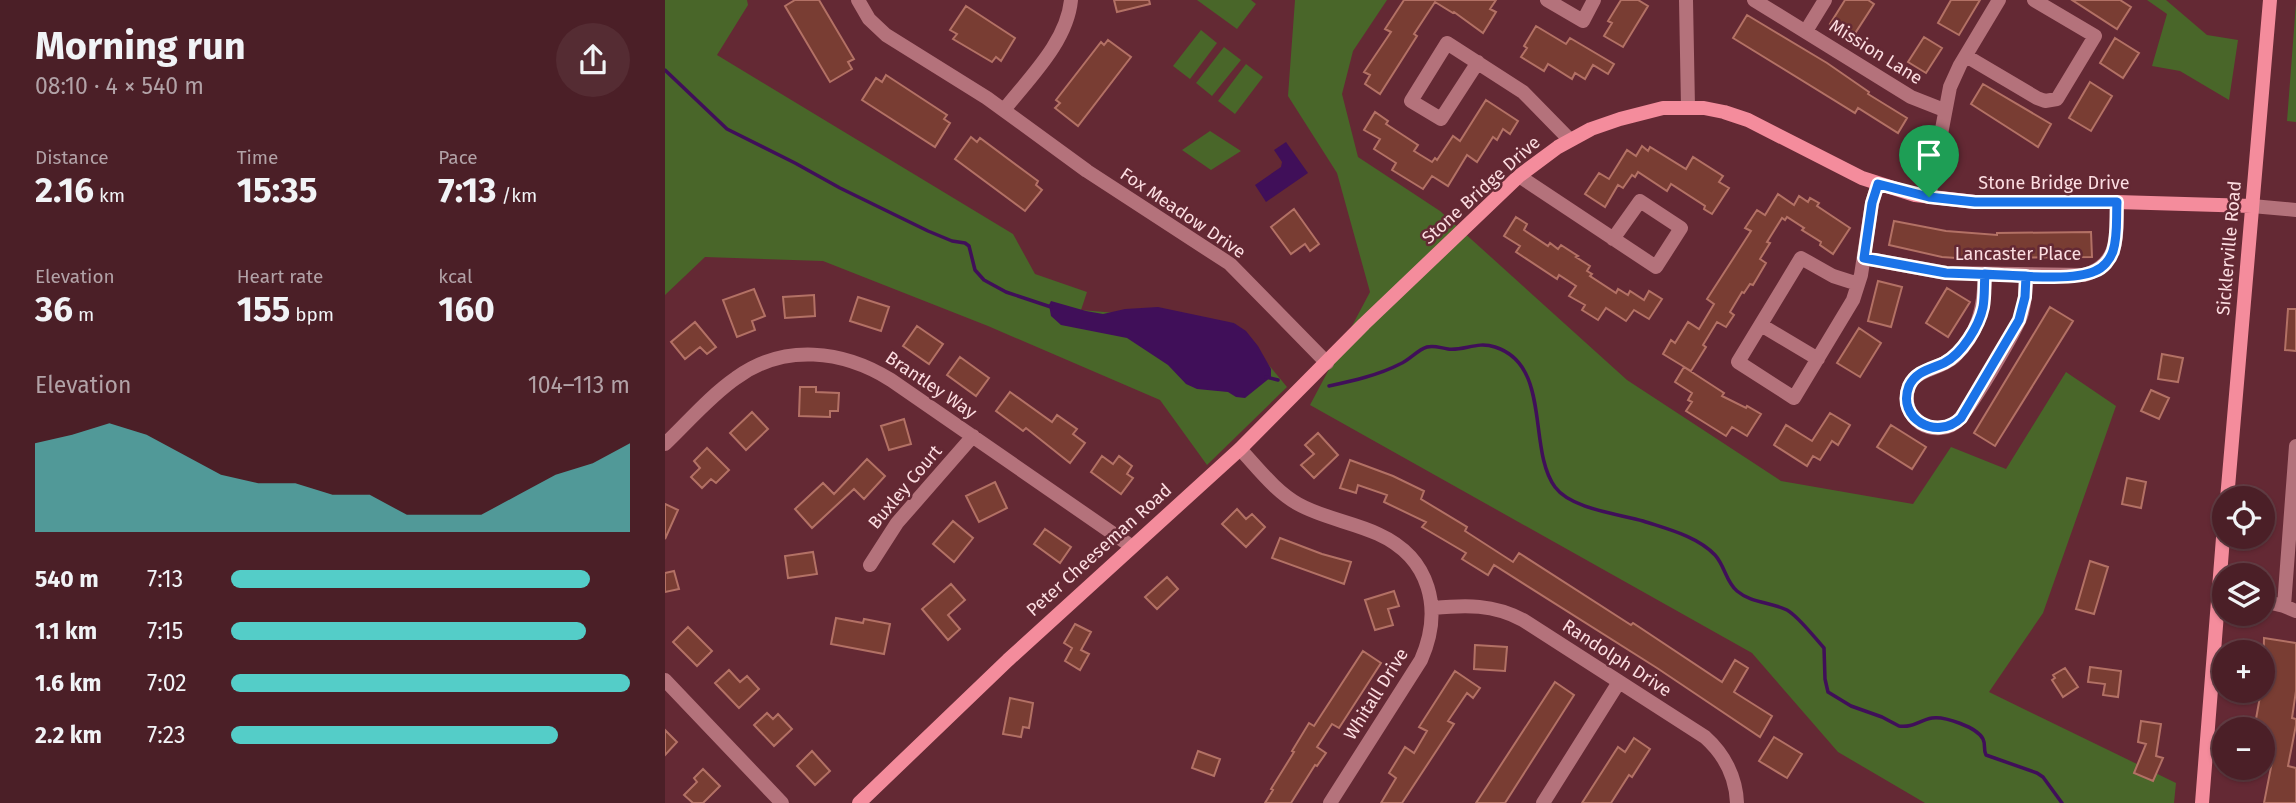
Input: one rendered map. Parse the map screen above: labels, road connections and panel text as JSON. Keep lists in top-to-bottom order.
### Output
{
  "streets": {
    "street": [
      "Mission Lane",
      "Stone Bridge Drive",
      "Fox Meadow Drive",
      "Sicklerville Road",
      "Lancaster Place",
      "Brantley Way",
      "Buxley Court",
      "Peter Cheeseman Road",
      "Randolph Drive",
      "Whitall Drive"
    ]
  },
  "crossings": [
    ["Stone Bridge Drive", "Sicklerville Road"],
    ["Stone Bridge Drive", "Lancaster Place"],
    ["Stone Bridge Drive", "Peter Cheeseman Road"],
    ["Fox Meadow Drive", "Peter Cheeseman Road"],
    ["Brantley Way", "Buxley Court"],
    ["Brantley Way", "Peter Cheeseman Road"],
    ["Peter Cheeseman Road", "Whitall Drive"],
    ["Randolph Drive", "Whitall Drive"]
  ],
  "page": {
    "heading": ["Morning run", "08:10 · 4 × 540 m"],
    "stats": [
      ["Distance", "2.16 km"],
      ["Time", "15:35"],
      ["Pace", "7:13 /km"],
      ["Elevation", "36 m"],
      ["Heart rate", "155 bpm"],
      ["kcal", "160"]
    ],
    "chart": ["Elevation", "104–113 m"],
    "map_buttons": ["+", "−"],
    "list": [
      {
        "name": "540 m",
        "note": "7:13"
      },
      {
        "name": "1.1 km",
        "note": "7:15"
      },
      {
        "name": "1.6 km",
        "note": "7:02"
      },
      {
        "name": "2.2 km",
        "note": "7:23"
      }
    ]
  }
}
